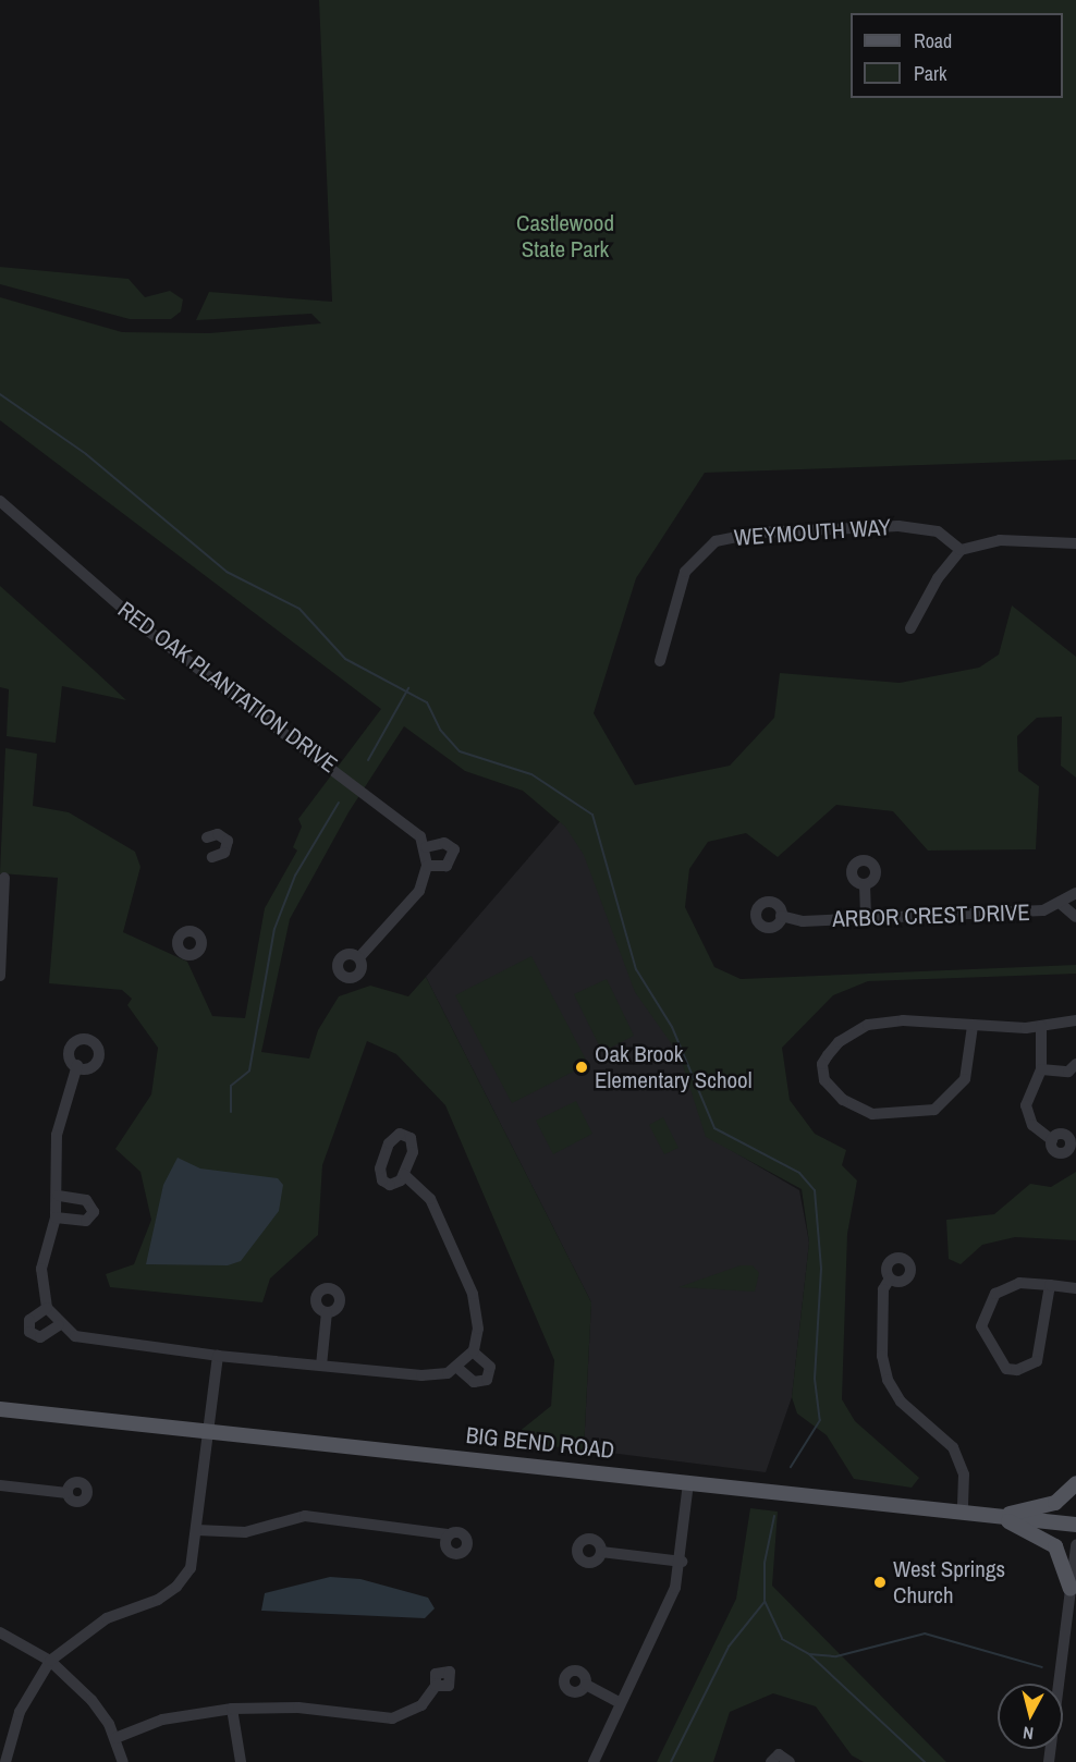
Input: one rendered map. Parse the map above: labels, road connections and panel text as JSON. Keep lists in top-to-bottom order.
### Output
{
  "streets": {
    "main road": ["BIG BEND ROAD"],
    "street": ["WEYMOUTH WAY", "RED OAK PLANTATION DRIVE", "ARBOR CREST DRIVE"]
  },
  "parks": ["Castlewood State Park"],
  "places": ["Oak Brook Elementary School", "West Springs Church"],
  "legend": ["Road", "Park"],
  "north": "bottom"
}
